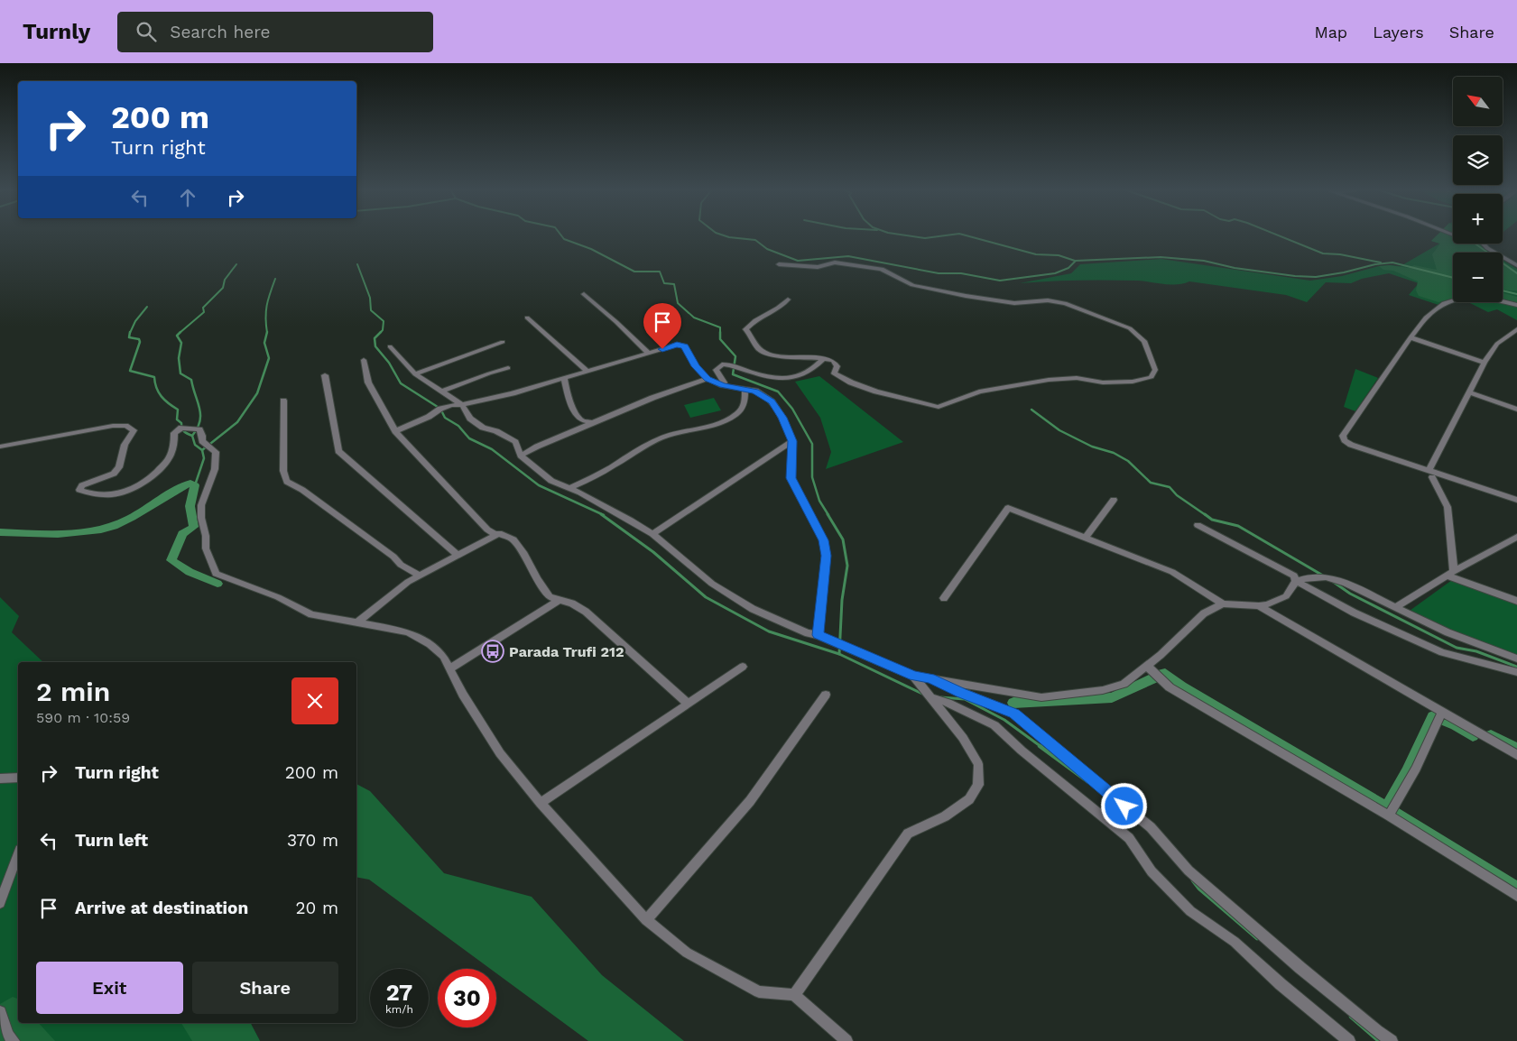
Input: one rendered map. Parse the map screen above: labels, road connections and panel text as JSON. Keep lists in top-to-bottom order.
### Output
{
  "places": {
    "bus stop": ["Parada Trufi 212"]
  },
  "north": "top left",
  "page": {
    "header": "Turnly",
    "search": "Search here",
    "nav": ["Map", "Layers", "Share"],
    "map_buttons": ["+", "−"],
    "turn": ["200 m", "Turn right"],
    "heading": ["2 min", "590 m · 10:59"],
    "list": [
      {
        "name": "Turn right",
        "value": "200 m"
      },
      {
        "name": "Turn left",
        "value": "370 m"
      },
      {
        "name": "Arrive at destination",
        "value": "20 m"
      }
    ],
    "buttons": ["Exit", "Share"],
    "speed": "27 km/h",
    "limit": "30"
  }
}
